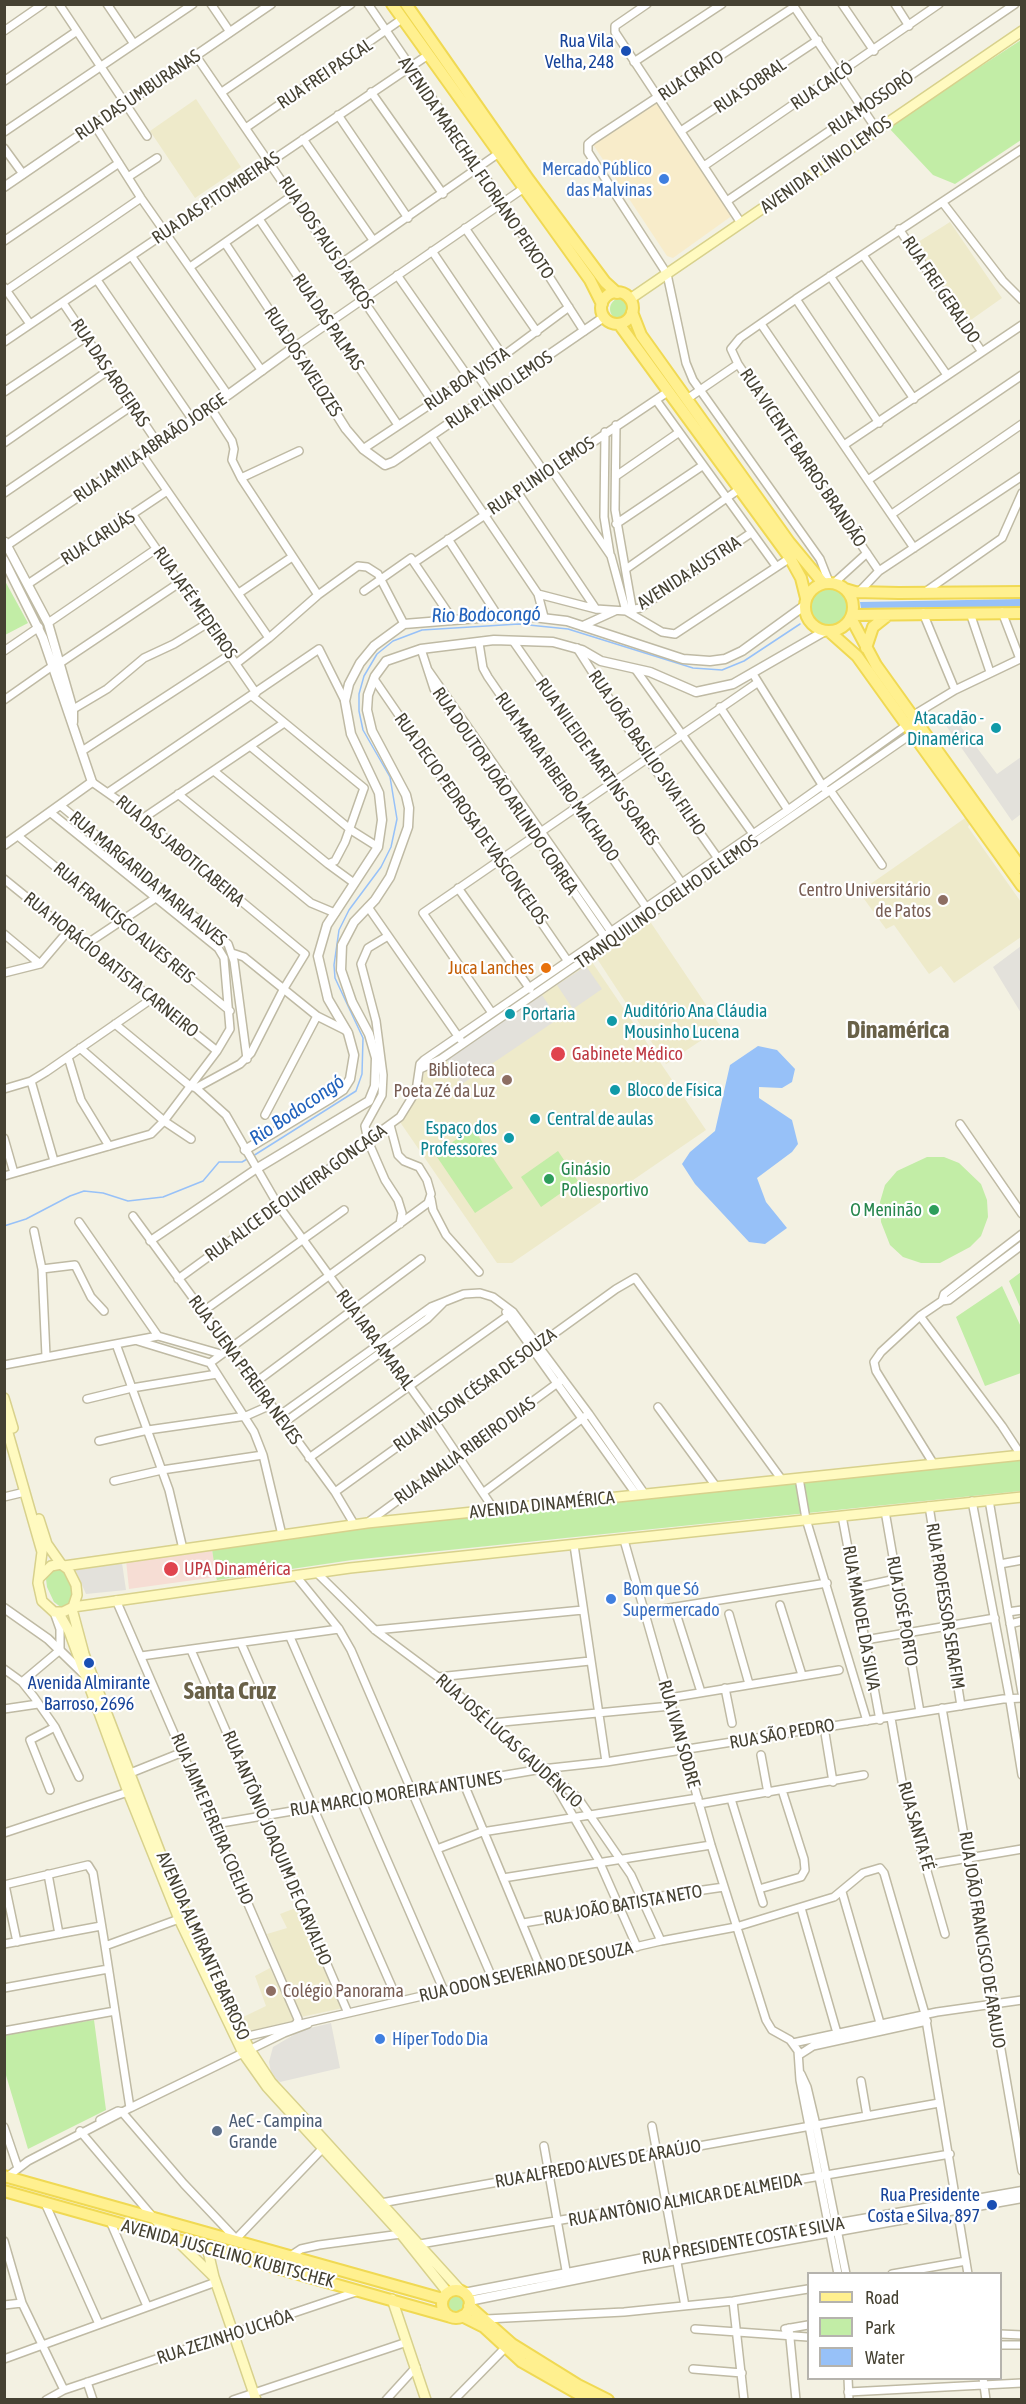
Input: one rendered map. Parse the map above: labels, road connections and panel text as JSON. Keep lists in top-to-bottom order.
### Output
{
  "streets": {
    "main road": [
      "AVENIDA PLÍNIO LEMOS",
      "AVENIDA MARECHAL FLORIANO PEIXOTO",
      "AVENIDA DINAMÉRICA",
      "AVENIDA ALMIRANTE BARROSO",
      "AVENIDA JUSCELINO KUBITSCHEK"
    ],
    "street": [
      "RUA FREI PASCAL",
      "RUA CRATO",
      "RUA SOBRAL",
      "RUA CAICÓ",
      "RUA DAS UMBURANAS",
      "RUA MOSSORÓ",
      "RUA DAS PITOMBEIRAS",
      "RUA DOS PAUS D´ARCOS",
      "RUA FREI GERALDO",
      "RUA DAS PALMAS",
      "RUA DOS AVELOZES",
      "RUA DAS AROEIRAS",
      "RUA BOA VISTA",
      "RUA PLÍNIO LEMOS",
      "RUA JAMILA ABRAÃO JORGE",
      "RUA VICENTE BARROS BRANDÃO",
      "RUA PLINIO LEMOS",
      "RUA CARUÁS",
      "AVENIDA AUSTRIA",
      "RUA JAFÉ MEDEIROS",
      "RUA JOÃO BASILIO SIVA FILHO",
      "RUA NILEIDE MARTINS SOARES",
      "RUA MARIA RIBEIRO MACHADO",
      "RUA DOUTOR JOÃO ARLINDO CORREA",
      "RUA DECIO PEDROSA DE VASCONCELOS",
      "RUA DAS JABOTICABEIRA",
      "RUA MARGARIDA MARIA ALVES",
      "TRANQUILINO COELHO DE LEMOS",
      "RUA FRANCISCO ALVES REIS",
      "RUA HORÁCIO BATISTA CARNEIRO",
      "RUA ALICE DE OLIVEIRA GONCAGA",
      "RUA IARA AMARAL",
      "RUA SUENA PEREIRA NEVES",
      "RUA WILSON CÉSAR DE SOUZA",
      "RUA ANALIA RIBEIRO DIAS",
      "RUA PROFESSOR SERAFIM",
      "RUA JOSÉ PORTO",
      "RUA MANOEL DA SILVA",
      "RUA IVAN SODRE",
      "RUA SÃO PEDRO",
      "RUA JOSÉ LUCAS GAUDÊNCIO",
      "RUA MARCIO MOREIRA ANTUNES",
      "RUA JAIME PEREIRA COELHO",
      "RUA SANTA FÉ",
      "RUA ANTÔNIO JOAQUIM DE CARVALHO",
      "RUA JOÃO BATISTA NETO",
      "RUA JOÃO FRANCISCO DE ARAUJO",
      "RUA ODON SEVERIANO DE SOUZA",
      "RUA ALFREDO ALVES DE ARAÚJO",
      "RUA ANTÔNIO ALMICAR DE ALMEIDA",
      "RUA PRESIDENTE COSTA E SILVA",
      "RUA ZEZINHO UCHÔA"
    ]
  },
  "crossings": [
    ["RUA FREI PASCAL", "AVENIDA MARECHAL FLORIANO PEIXOTO"],
    ["RUA FREI PASCAL", "RUA DOS PAUS D´ARCOS"],
    ["RUA CRATO", "AVENIDA PLÍNIO LEMOS"],
    ["RUA DAS UMBURANAS", "RUA DOS PAUS D´ARCOS"],
    ["AVENIDA PLÍNIO LEMOS", "AVENIDA MARECHAL FLORIANO PEIXOTO"],
    ["AVENIDA PLÍNIO LEMOS", "RUA PLÍNIO LEMOS"],
    ["AVENIDA MARECHAL FLORIANO PEIXOTO", "RUA DAS PITOMBEIRAS"],
    ["AVENIDA MARECHAL FLORIANO PEIXOTO", "RUA BOA VISTA"],
    ["AVENIDA MARECHAL FLORIANO PEIXOTO", "RUA PLÍNIO LEMOS"],
    ["RUA DAS PITOMBEIRAS", "RUA DOS PAUS D´ARCOS"],
    ["RUA DAS PITOMBEIRAS", "RUA DAS AROEIRAS"],
    ["RUA DOS PAUS D´ARCOS", "RUA BOA VISTA"],
    ["RUA DAS PALMAS", "RUA BOA VISTA"],
    ["RUA DOS AVELOZES", "RUA BOA VISTA"],
    ["RUA DOS AVELOZES", "RUA PLÍNIO LEMOS"],
    ["RUA DOS AVELOZES", "RUA JAMILA ABRAÃO JORGE"],
    ["RUA DAS AROEIRAS", "RUA JAMILA ABRAÃO JORGE"],
    ["RUA CARUÁS", "RUA JAFÉ MEDEIROS"],
    ["RUA JOÃO BASILIO SIVA FILHO", "TRANQUILINO COELHO DE LEMOS"],
    ["RUA NILEIDE MARTINS SOARES", "TRANQUILINO COELHO DE LEMOS"],
    ["RUA MARIA RIBEIRO MACHADO", "TRANQUILINO COELHO DE LEMOS"],
    ["RUA DOUTOR JOÃO ARLINDO CORREA", "TRANQUILINO COELHO DE LEMOS"],
    ["TRANQUILINO COELHO DE LEMOS", "RUA ALICE DE OLIVEIRA GONCAGA"],
    ["RUA ALICE DE OLIVEIRA GONCAGA", "RUA IARA AMARAL"],
    ["RUA ALICE DE OLIVEIRA GONCAGA", "RUA SUENA PEREIRA NEVES"],
    ["RUA IARA AMARAL", "RUA WILSON CÉSAR DE SOUZA"],
    ["RUA IARA AMARAL", "RUA ANALIA RIBEIRO DIAS"],
    ["RUA IARA AMARAL", "AVENIDA DINAMÉRICA"],
    ["RUA SUENA PEREIRA NEVES", "RUA WILSON CÉSAR DE SOUZA"],
    ["RUA SUENA PEREIRA NEVES", "AVENIDA DINAMÉRICA"],
    ["RUA WILSON CÉSAR DE SOUZA", "AVENIDA DINAMÉRICA"],
    ["RUA ANALIA RIBEIRO DIAS", "AVENIDA DINAMÉRICA"],
    ["AVENIDA DINAMÉRICA", "AVENIDA ALMIRANTE BARROSO"],
    ["RUA PROFESSOR SERAFIM", "RUA SÃO PEDRO"],
    ["RUA JOSÉ PORTO", "RUA SÃO PEDRO"],
    ["RUA MANOEL DA SILVA", "RUA SÃO PEDRO"],
    ["RUA IVAN SODRE", "RUA SÃO PEDRO"],
    ["RUA IVAN SODRE", "RUA MARCIO MOREIRA ANTUNES"],
    ["RUA IVAN SODRE", "RUA JOÃO BATISTA NETO"],
    ["RUA IVAN SODRE", "RUA ODON SEVERIANO DE SOUZA"],
    ["RUA SÃO PEDRO", "RUA MARCIO MOREIRA ANTUNES"],
    ["RUA SÃO PEDRO", "RUA SANTA FÉ"],
    ["RUA SÃO PEDRO", "RUA JOÃO FRANCISCO DE ARAUJO"],
    ["RUA JOSÉ LUCAS GAUDÊNCIO", "RUA MARCIO MOREIRA ANTUNES"],
    ["RUA JOSÉ LUCAS GAUDÊNCIO", "RUA JOÃO BATISTA NETO"],
    ["RUA JOSÉ LUCAS GAUDÊNCIO", "RUA ODON SEVERIANO DE SOUZA"],
    ["RUA MARCIO MOREIRA ANTUNES", "RUA JAIME PEREIRA COELHO"],
    ["RUA MARCIO MOREIRA ANTUNES", "RUA ANTÔNIO JOAQUIM DE CARVALHO"],
    ["RUA JAIME PEREIRA COELHO", "RUA ODON SEVERIANO DE SOUZA"],
    ["RUA ANTÔNIO JOAQUIM DE CARVALHO", "RUA ODON SEVERIANO DE SOUZA"],
    ["AVENIDA ALMIRANTE BARROSO", "RUA ODON SEVERIANO DE SOUZA"],
    ["AVENIDA ALMIRANTE BARROSO", "RUA ALFREDO ALVES DE ARAÚJO"],
    ["AVENIDA ALMIRANTE BARROSO", "RUA ANTÔNIO ALMICAR DE ALMEIDA"],
    ["AVENIDA ALMIRANTE BARROSO", "RUA PRESIDENTE COSTA E SILVA"],
    ["AVENIDA ALMIRANTE BARROSO", "AVENIDA JUSCELINO KUBITSCHEK"],
    ["RUA ODON SEVERIANO DE SOUZA", "AVENIDA JUSCELINO KUBITSCHEK"],
    ["AVENIDA JUSCELINO KUBITSCHEK", "RUA ZEZINHO UCHÔA"]
  ],
  "districts": ["Dinamérica", "Santa Cruz"],
  "water": ["Rio Bodocongó"],
  "places": [
    "Rua Vila Velha, 248",
    "Mercado Público das Malvinas",
    "Atacadão - Dinamérica",
    "Centro Universitário de Patos",
    "Juca Lanches",
    "Portaria",
    "Auditório Ana Cláudia Mousinho Lucena",
    "Gabinete Médico",
    "Biblioteca Poeta Zé da Luz",
    "Bloco de Física",
    "Central de aulas",
    "Espaço dos Professores",
    "Ginásio Poliesportivo",
    "O Meninão",
    "UPA Dinamérica",
    "Bom que Só Supermercado",
    "Avenida Almirante Barroso, 2696",
    "Colégio Panorama",
    "Híper Todo Dia",
    "AeC - Campina Grande",
    "Rua Presidente Costa e Silva, 897"
  ],
  "legend": ["Road", "Park", "Water"]
}
